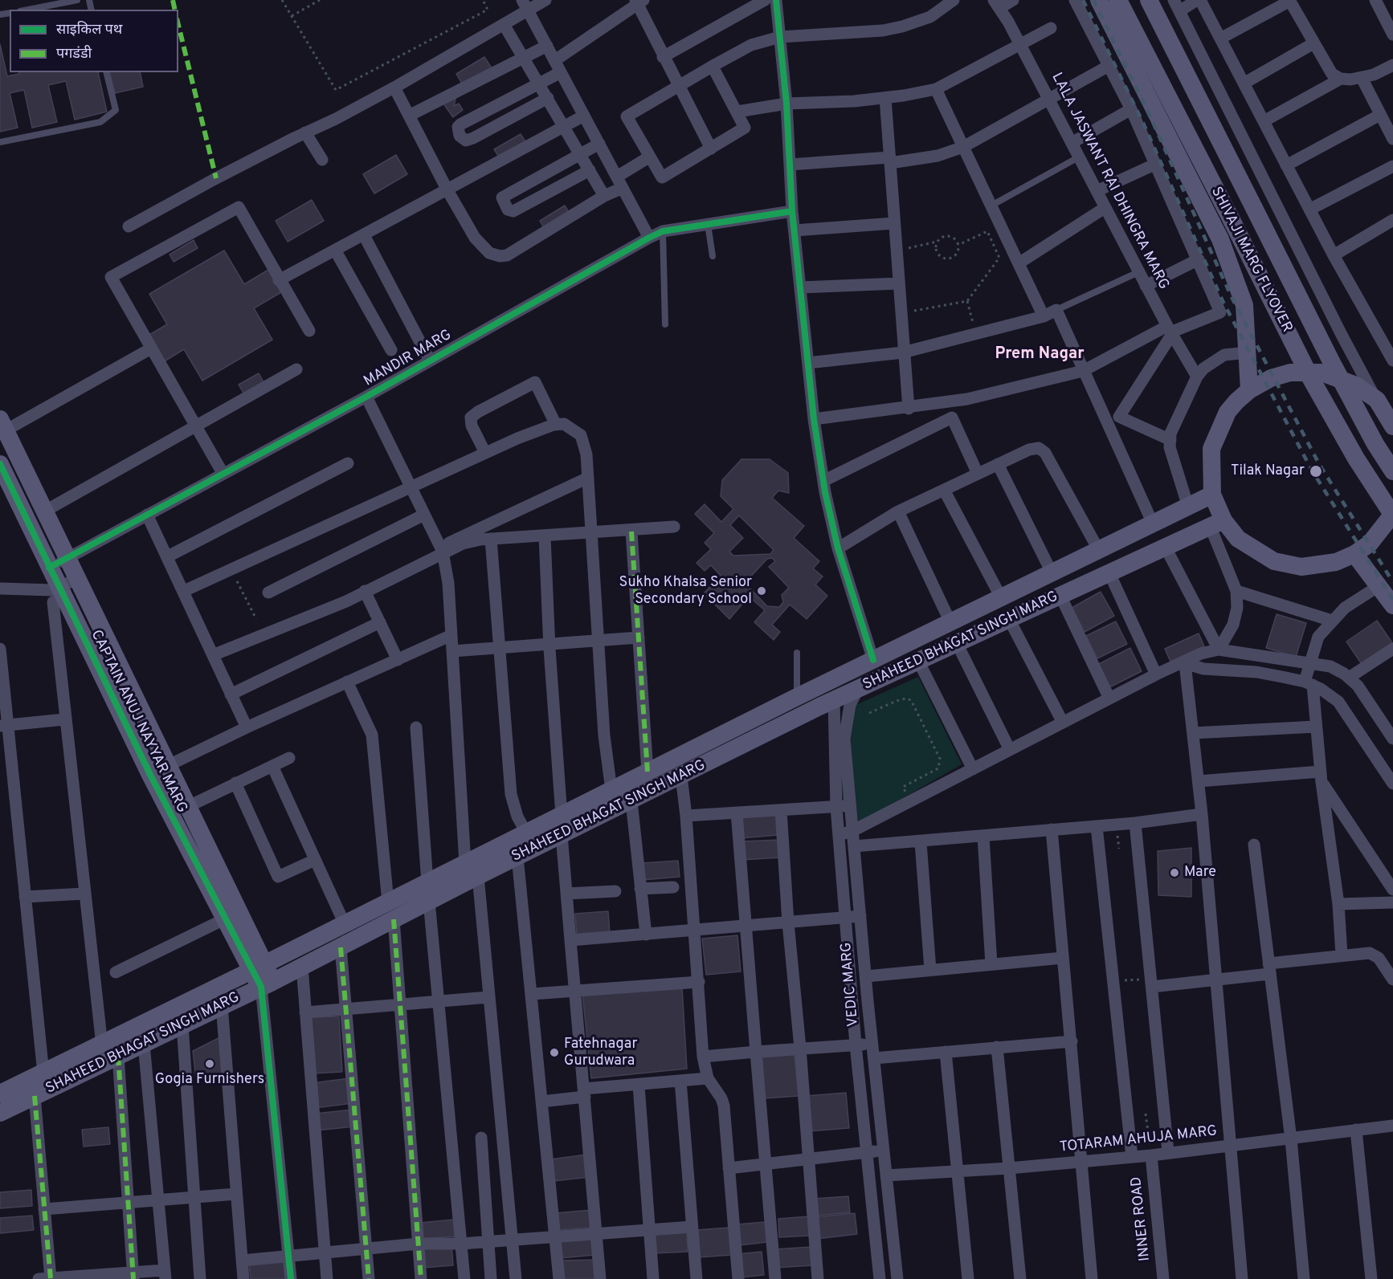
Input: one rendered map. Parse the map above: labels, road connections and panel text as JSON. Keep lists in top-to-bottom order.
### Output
{
  "streets": {
    "main road": ["SHIVAJI MARG FLYOVER", "SHAHEED BHAGAT SINGH MARG", "CAPTAIN ANUJ NAYYAR MARG"],
    "street": [
      "LALA JASWANT RAI DHINGRA MARG",
      "MANDIR MARG",
      "VEDIC MARG",
      "TOTARAM AHUJA MARG",
      "INNER ROAD"
    ]
  },
  "crossings": [
    ["MANDIR MARG", "CAPTAIN ANUJ NAYYAR MARG"],
    ["SHAHEED BHAGAT SINGH MARG", "CAPTAIN ANUJ NAYYAR MARG"],
    ["SHAHEED BHAGAT SINGH MARG", "VEDIC MARG"],
    ["VEDIC MARG", "TOTARAM AHUJA MARG"],
    ["TOTARAM AHUJA MARG", "INNER ROAD"]
  ],
  "districts": ["Prem Nagar"],
  "places": [
    "Tilak Nagar",
    "Sukho Khalsa Senior Secondary School",
    "Mare",
    "Fatehnagar Gurudwara",
    "Gogia Furnishers"
  ],
  "legend": ["साइकिल पथ", "पगडंडी"]
}
